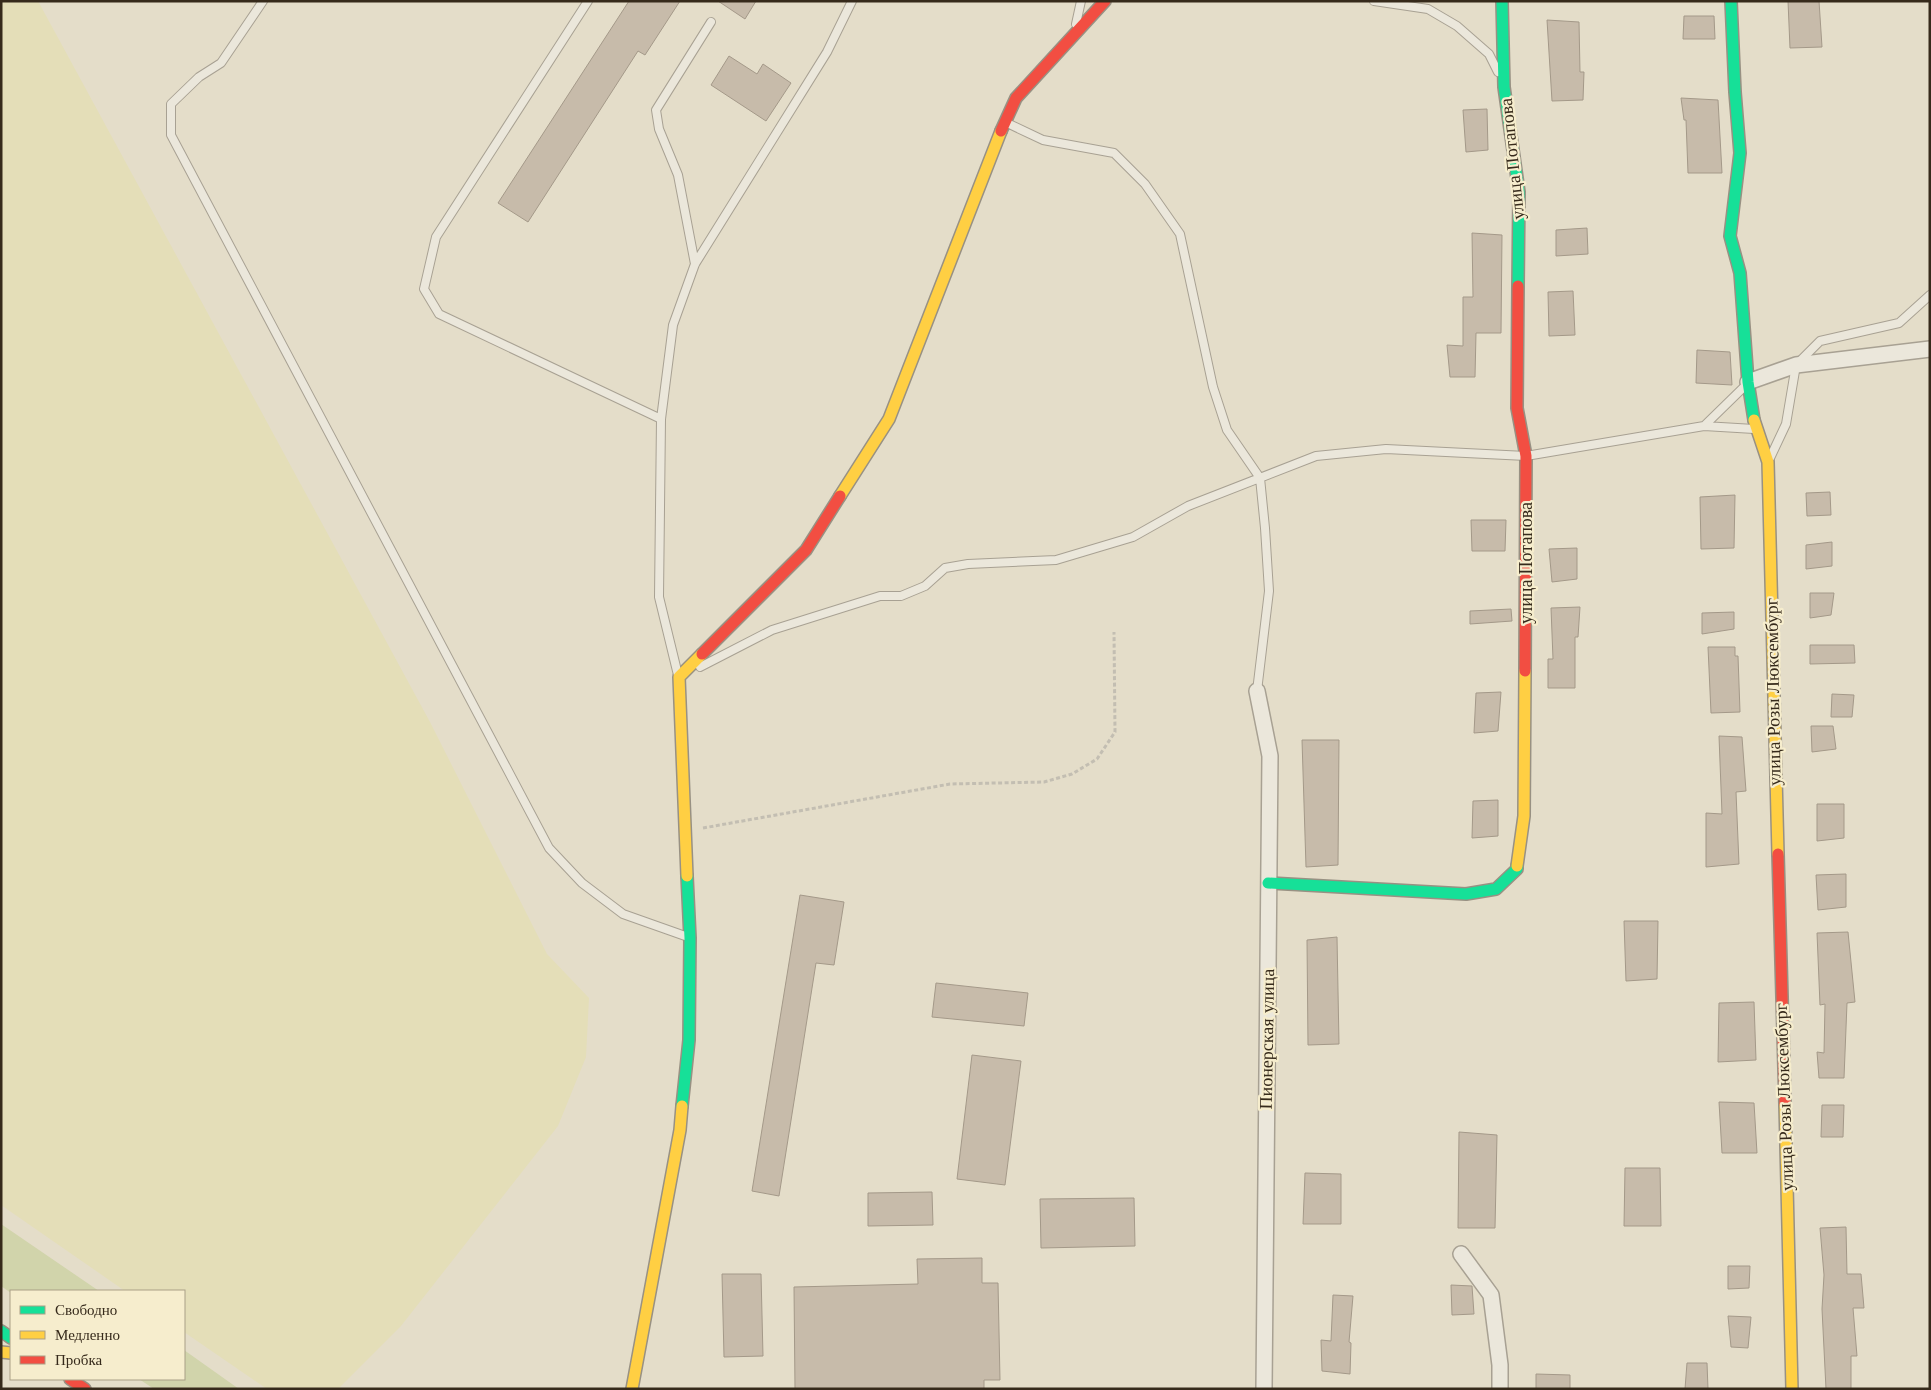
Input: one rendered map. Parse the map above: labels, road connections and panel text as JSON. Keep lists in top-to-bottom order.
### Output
{
  "streets": {
    "street": ["улица Потапова", "улица Розы Люксембург", "Пионерская улица"]
  },
  "crossings": [
    ["улица Потапова", "Пионерская улица"]
  ],
  "legend": ["Свободно", "Медленно", "Пробка"]
}
